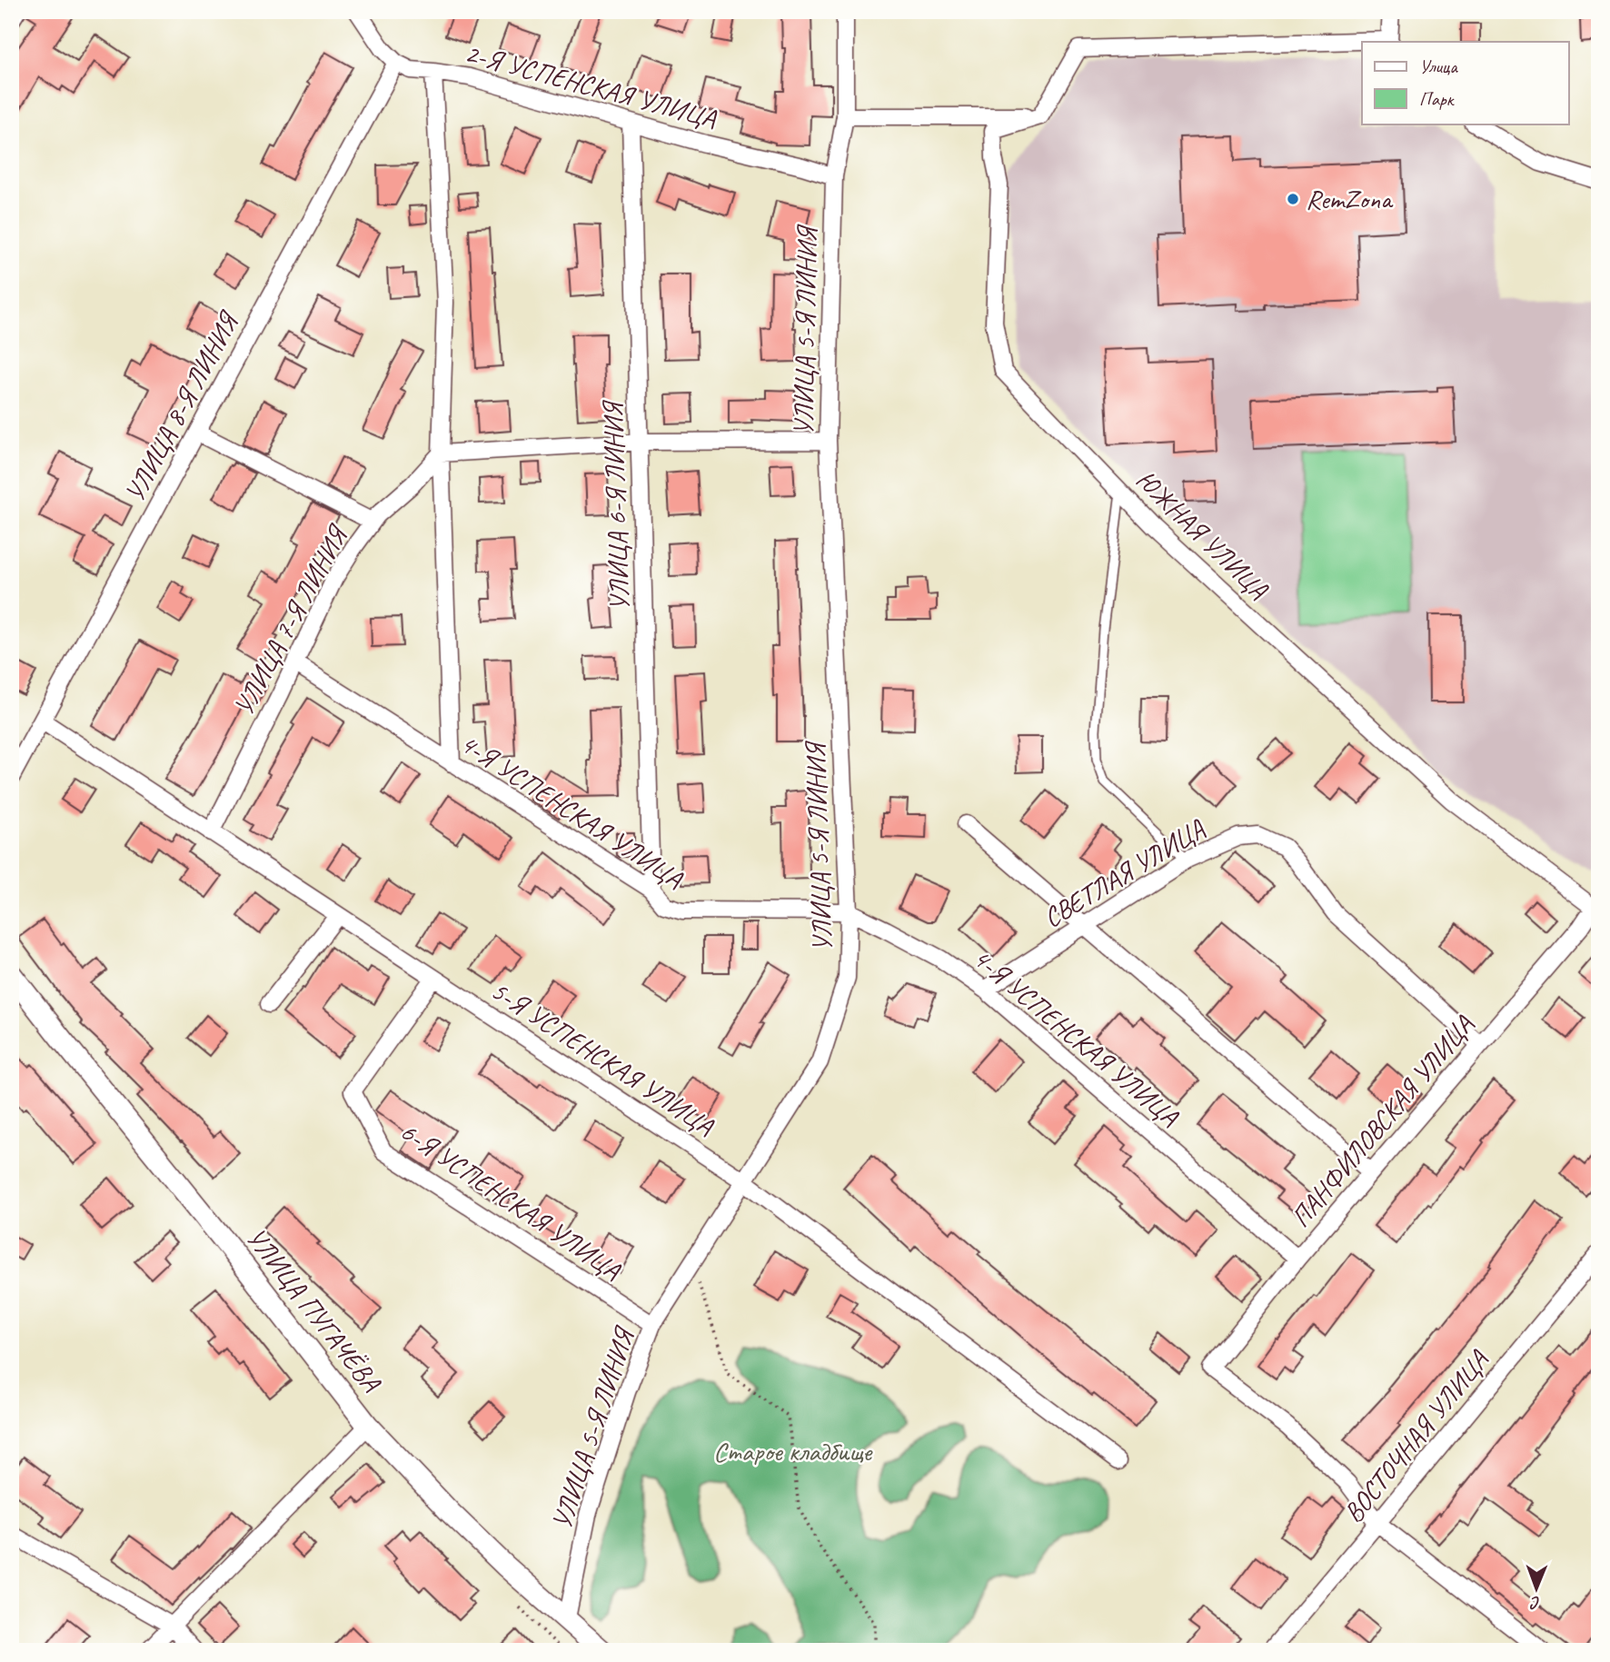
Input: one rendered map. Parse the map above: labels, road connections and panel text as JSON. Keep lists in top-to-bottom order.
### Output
{
  "streets": {
    "street": [
      "2-Я УСПЕНСКАЯ УЛИЦА",
      "УЛИЦА 5-Я ЛИНИЯ",
      "УЛИЦА 8-Я ЛИНИЯ",
      "УЛИЦА 6-Я ЛИНИЯ",
      "ЮЖНАЯ УЛИЦА",
      "УЛИЦА 7-Я ЛИНИЯ",
      "4-Я УСПЕНСКАЯ УЛИЦА",
      "СВЕТЛАЯ УЛИЦА",
      "5-Я УСПЕНСКАЯ УЛИЦА",
      "ПАНФИЛОВСКАЯ УЛИЦА",
      "6-Я УСПЕНСКАЯ УЛИЦА",
      "УЛИЦА ПУГАЧЁВА",
      "ВОСТОЧНАЯ УЛИЦА"
    ]
  },
  "crossings": [
    ["2-Я УСПЕНСКАЯ УЛИЦА", "УЛИЦА 5-Я ЛИНИЯ"],
    ["2-Я УСПЕНСКАЯ УЛИЦА", "УЛИЦА 8-Я ЛИНИЯ"],
    ["2-Я УСПЕНСКАЯ УЛИЦА", "УЛИЦА 6-Я ЛИНИЯ"],
    ["УЛИЦА 5-Я ЛИНИЯ", "4-Я УСПЕНСКАЯ УЛИЦА"],
    ["УЛИЦА 5-Я ЛИНИЯ", "5-Я УСПЕНСКАЯ УЛИЦА"],
    ["УЛИЦА 5-Я ЛИНИЯ", "6-Я УСПЕНСКАЯ УЛИЦА"],
    ["УЛИЦА 5-Я ЛИНИЯ", "УЛИЦА ПУГАЧЁВА"],
    ["УЛИЦА 8-Я ЛИНИЯ", "5-Я УСПЕНСКАЯ УЛИЦА"],
    ["УЛИЦА 6-Я ЛИНИЯ", "4-Я УСПЕНСКАЯ УЛИЦА"],
    ["ЮЖНАЯ УЛИЦА", "ПАНФИЛОВСКАЯ УЛИЦА"],
    ["УЛИЦА 7-Я ЛИНИЯ", "4-Я УСПЕНСКАЯ УЛИЦА"],
    ["УЛИЦА 7-Я ЛИНИЯ", "5-Я УСПЕНСКАЯ УЛИЦА"],
    ["4-Я УСПЕНСКАЯ УЛИЦА", "СВЕТЛАЯ УЛИЦА"],
    ["4-Я УСПЕНСКАЯ УЛИЦА", "ПАНФИЛОВСКАЯ УЛИЦА"],
    ["СВЕТЛАЯ УЛИЦА", "ПАНФИЛОВСКАЯ УЛИЦА"],
    ["5-Я УСПЕНСКАЯ УЛИЦА", "6-Я УСПЕНСКАЯ УЛИЦА"],
    ["ПАНФИЛОВСКАЯ УЛИЦА", "ВОСТОЧНАЯ УЛИЦА"]
  ],
  "parks": ["Старое кладбище"],
  "places": ["RemZona"],
  "legend": ["Улица", "Парк"],
  "north": "bottom"
}
